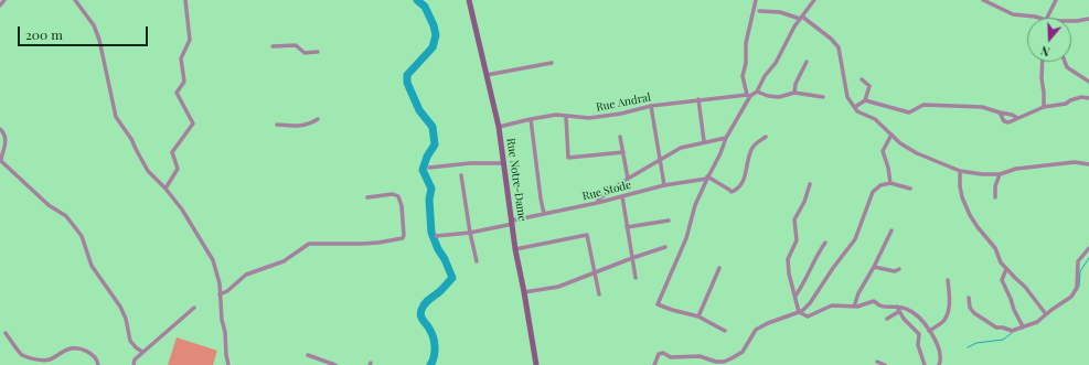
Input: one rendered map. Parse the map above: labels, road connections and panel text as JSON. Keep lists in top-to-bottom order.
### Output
{
  "streets": {
    "street": ["Rue Andral", "Rue Notre-Dame", "Rue Stode"]
  },
  "crossings": [
    ["Rue Andral", "Rue Notre-Dame"],
    ["Rue Notre-Dame", "Rue Stode"]
  ],
  "scale_bar": "200 m",
  "north": "bottom"
}
